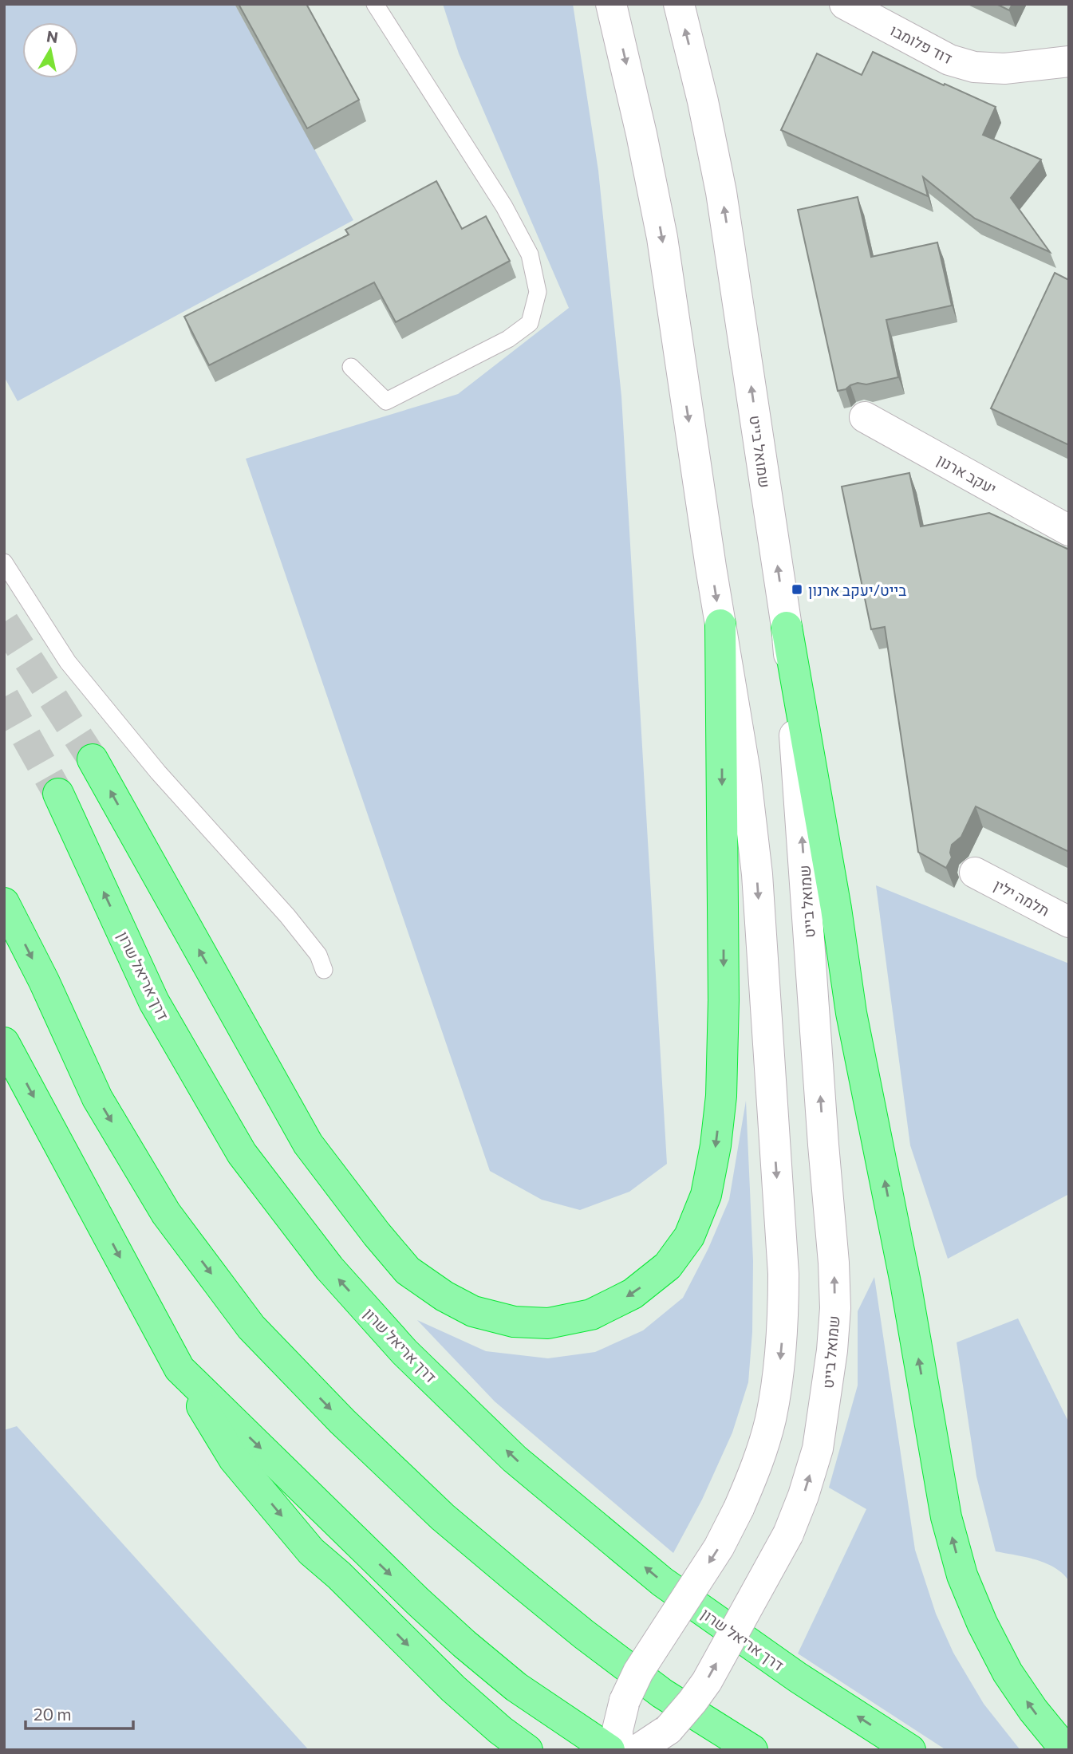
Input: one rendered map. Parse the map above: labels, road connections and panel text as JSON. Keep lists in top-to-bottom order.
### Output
{
  "streets": {
    "highway": ["דרך אריאל שרון"],
    "street": [
      "דוד פלומבו",
      "שמואל בייט",
      "יעקב ארנון",
      "תלמה ילין"
    ]
  },
  "places": {
    "transit": ["בייט/יעקב ארנון"]
  },
  "scale_bar": "20 m",
  "north": "top"
}
